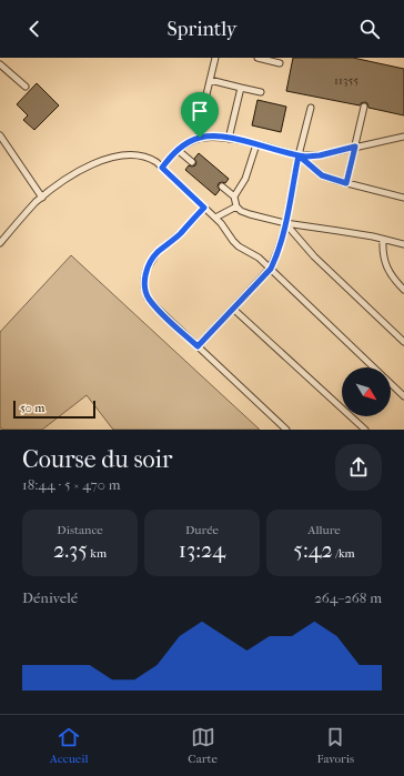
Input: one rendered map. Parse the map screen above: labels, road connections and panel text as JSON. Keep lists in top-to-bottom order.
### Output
{
  "house_numbers": ["11355"],
  "scale_bar": "50 m",
  "north": "bottom right",
  "page": {
    "header": "Sprintly",
    "scale": "50 m",
    "heading": ["Course du soir", "18:44 · 5 × 470 m"],
    "stats": [
      ["Distance", "2.35 km"],
      ["Durée", "13:24"],
      ["Allure", "5:42 /km"]
    ],
    "chart": ["Dénivelé", "264–268 m"],
    "tabs": ["Accueil", "Carte", "Favoris"]
  }
}
